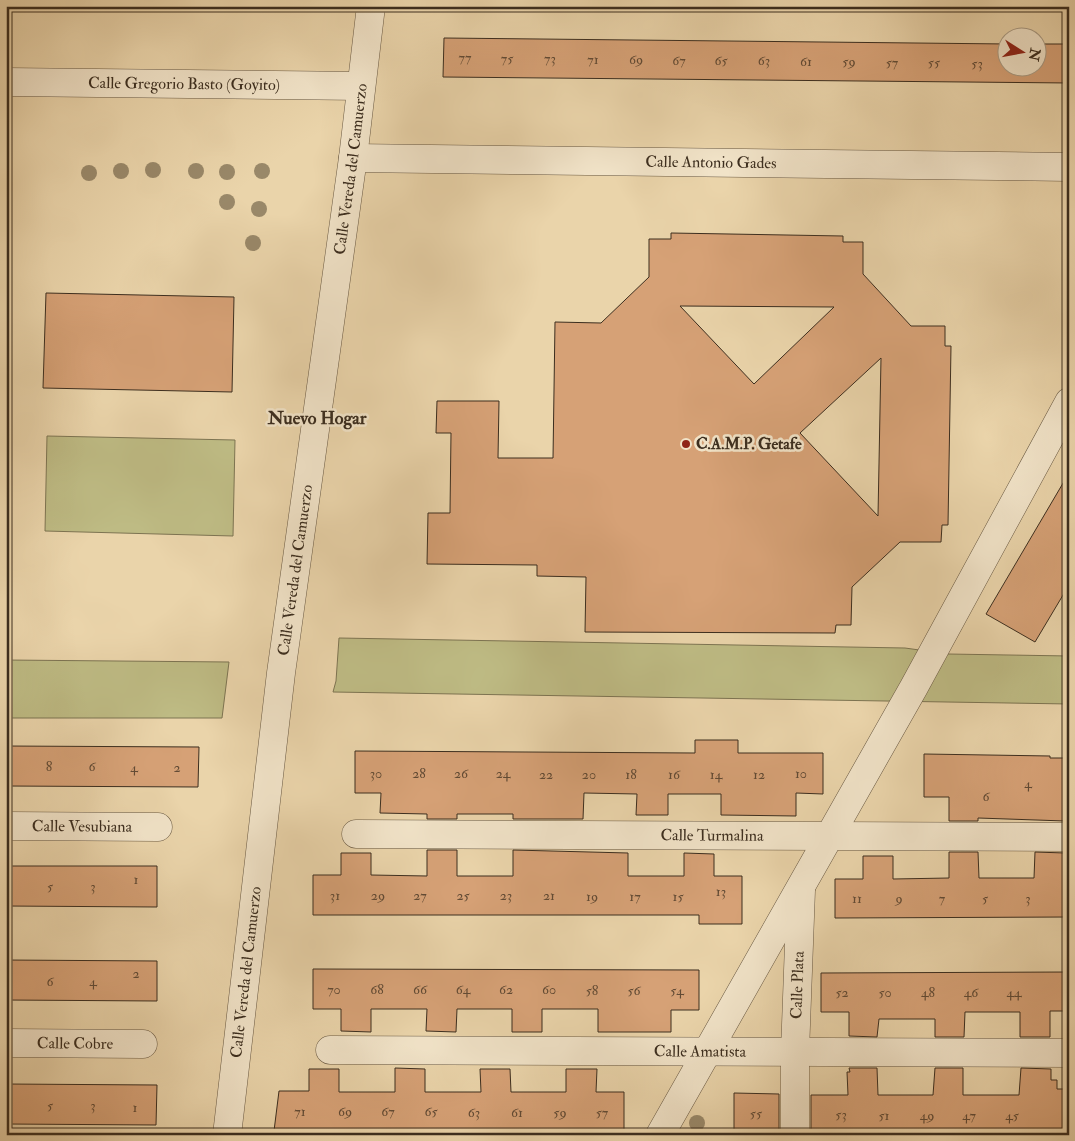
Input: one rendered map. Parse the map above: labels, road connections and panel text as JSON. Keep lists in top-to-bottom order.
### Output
{
  "streets": {
    "street": [
      "Calle Gregorio Basto (Goyito)",
      "Calle Antonio Gades",
      "Calle Vereda del Camuerzo",
      "Calle Vesubiana",
      "Calle Turmalina",
      "Calle Plata",
      "Calle Cobre",
      "Calle Amatista"
    ]
  },
  "crossings": [
    ["Calle Gregorio Basto (Goyito)", "Calle Vereda del Camuerzo"],
    ["Calle Antonio Gades", "Calle Vereda del Camuerzo"],
    ["Calle Turmalina", "Calle Plata"],
    ["Calle Plata", "Calle Amatista"]
  ],
  "districts": ["Nuevo Hogar"],
  "places": ["C.A.M.P. Getafe"],
  "house_numbers": [
    "77",
    "75",
    "73",
    "71",
    "69",
    "67",
    "65",
    "63",
    "61",
    "59",
    "57",
    "55",
    "53",
    "8",
    "6",
    "4",
    "2",
    "30",
    "28",
    "26",
    "24",
    "10",
    "22",
    "20",
    "18",
    "16",
    "14",
    "12",
    "4",
    "6",
    "1",
    "5",
    "3",
    "13",
    "31",
    "29",
    "27",
    "25",
    "23",
    "21",
    "19",
    "17",
    "15",
    "11",
    "9",
    "7",
    "5",
    "3",
    "2",
    "6",
    "4",
    "70",
    "68",
    "66",
    "64",
    "62",
    "60",
    "58",
    "56",
    "54",
    "52",
    "50",
    "48",
    "46",
    "44",
    "5",
    "3",
    "1",
    "71",
    "69",
    "67",
    "65",
    "63",
    "61",
    "59",
    "57",
    "55",
    "53",
    "51",
    "49",
    "47",
    "45"
  ],
  "north": "right"
}
